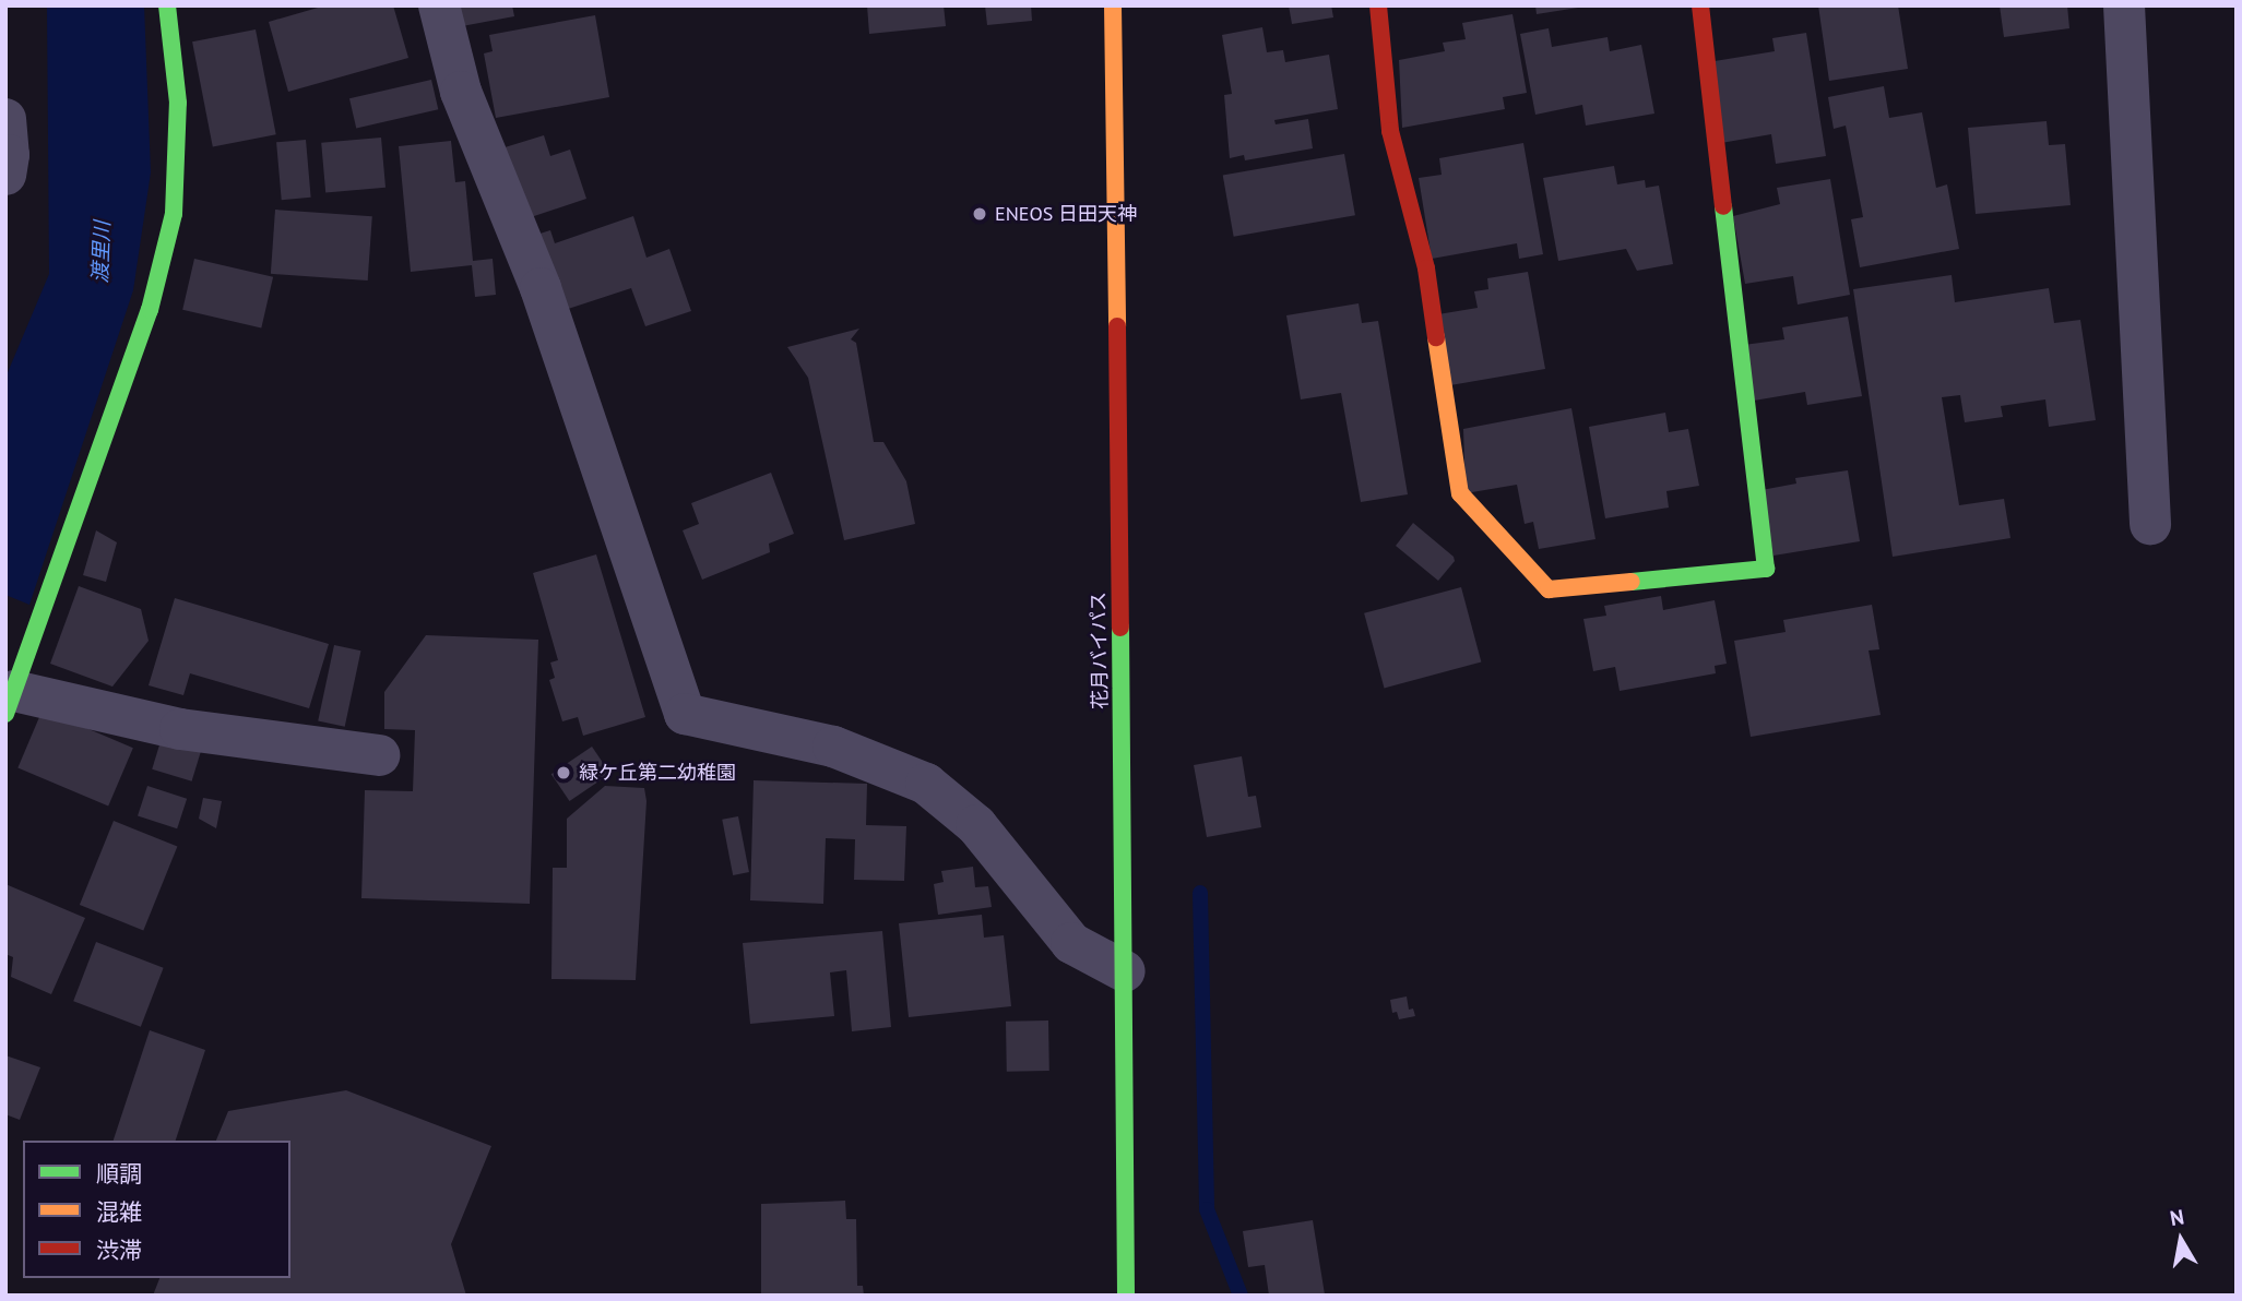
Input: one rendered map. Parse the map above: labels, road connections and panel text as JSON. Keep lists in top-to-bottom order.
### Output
{
  "streets": {
    "main road": ["花月バイパス"]
  },
  "water": ["渡里川"],
  "places": ["ENEOS 日田天神", "緑ケ丘第二幼稚園"],
  "legend": ["順調", "混雑", "渋滞"],
  "north": "top"
}
